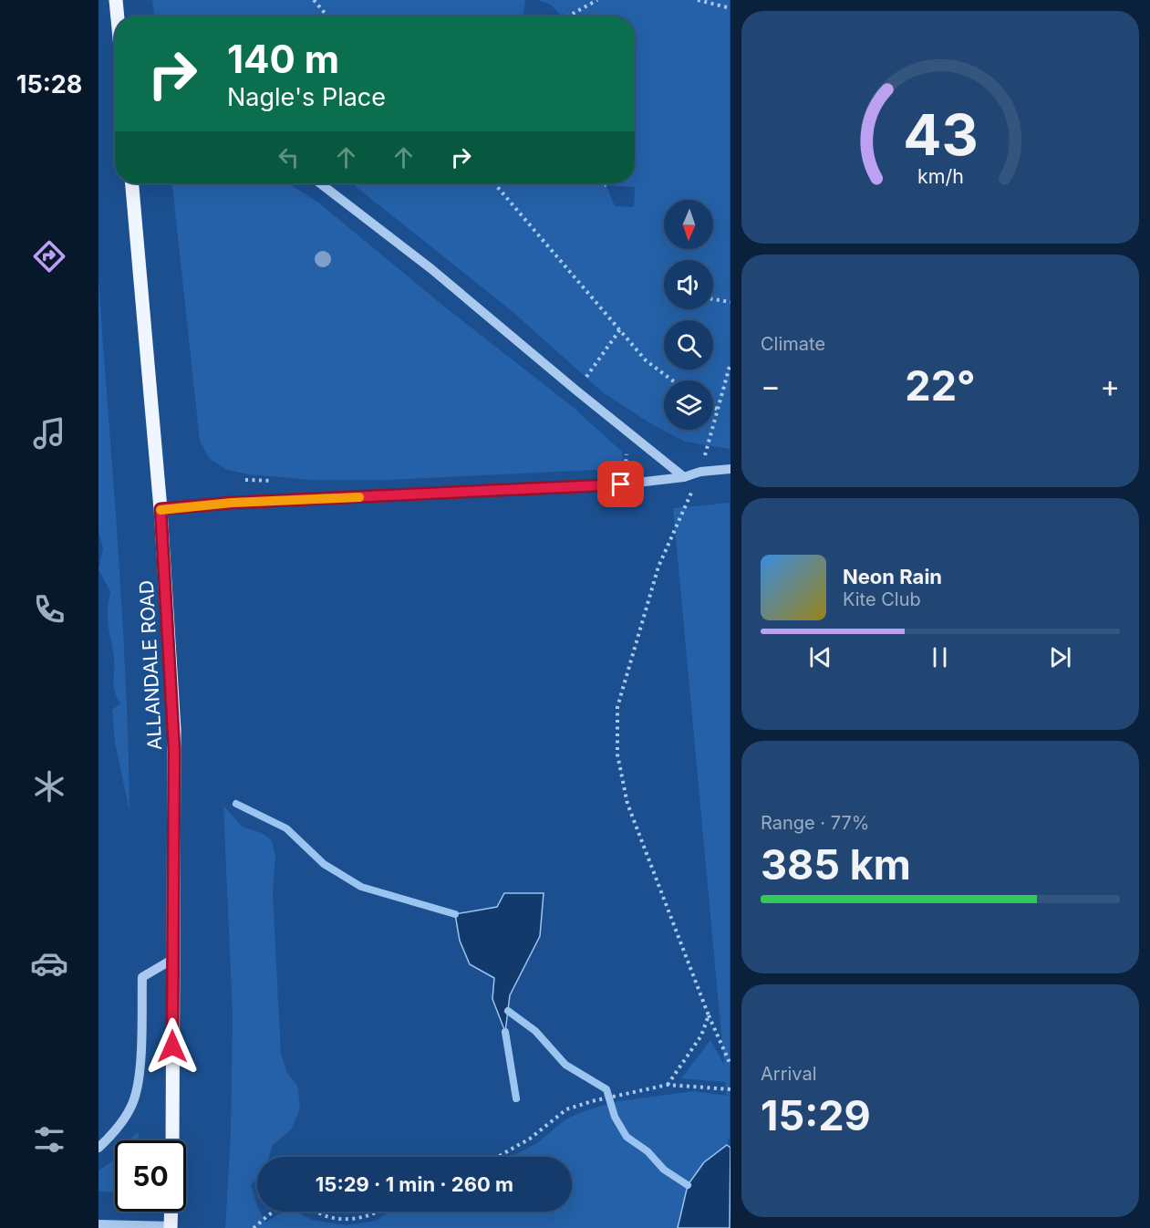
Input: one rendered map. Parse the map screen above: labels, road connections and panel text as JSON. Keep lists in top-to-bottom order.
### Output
{
  "streets": {
    "main road": ["ALLANDALE ROAD"]
  },
  "north": "bottom",
  "page": {
    "tabs": "15:28",
    "turn": ["140 m", "Nagle's Place"],
    "tile": [
      "Climate",
      ["Range · 77%", "385 km"],
      ["Arrival", "15:29"]
    ],
    "heat": ["−", "22°", "+"],
    "song": ["Neon Rain", "Kite Club"],
    "limit": "50",
    "trip": "15:29 · 1 min · 260 m",
    "gauge": ["43", "km/h"]
  }
}
